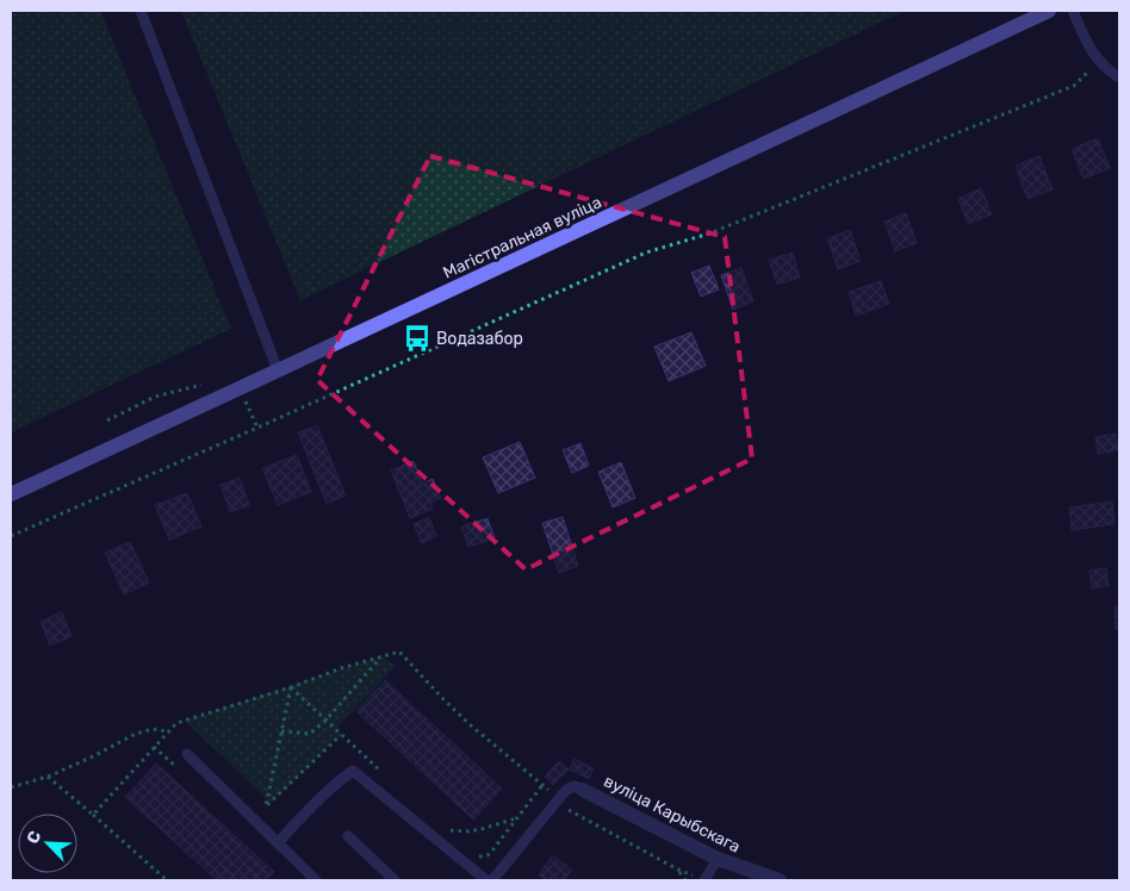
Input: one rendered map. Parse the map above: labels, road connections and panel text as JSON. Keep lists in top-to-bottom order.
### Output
{
  "streets": {
    "main road": ["Магістральная вуліца"],
    "street": ["вуліца Карыбскага"]
  },
  "places": {
    "bus stop": ["Водазабор"]
  },
  "north": "top left"
}
